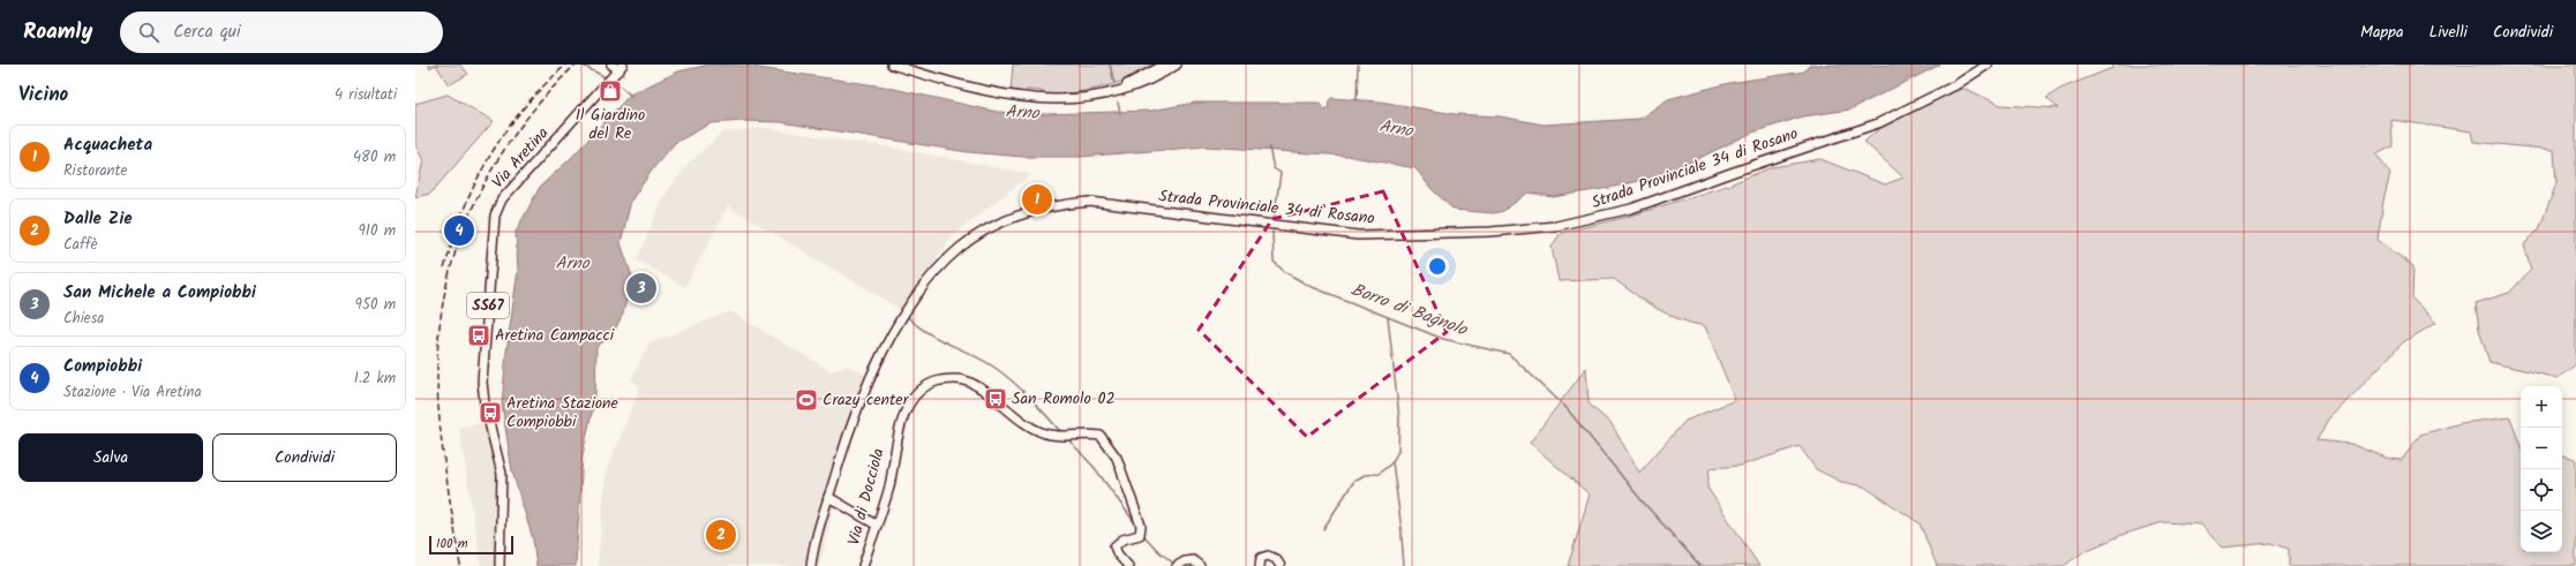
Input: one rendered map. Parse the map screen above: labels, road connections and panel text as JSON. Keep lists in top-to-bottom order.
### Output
{
  "streets": {
    "main road": [
      "Via Aretina",
      "Strada Provinciale 34 di Rosano",
      "SS67",
      "Via di Docciola"
    ]
  },
  "water": ["Arno", "Borro di Bagnolo"],
  "places": {
    "shop": ["Il Giardino del Re"],
    "bus stop": ["Aretina Campacci", "San Romolo 02", "Aretina Stazione Compiobbi"],
    "sports": ["Crazy center"]
  },
  "scale_bar": "100 m",
  "page": {
    "header": "Roamly",
    "search": "Cerca qui",
    "nav": ["Mappa", "Livelli", "Condividi"],
    "heading": ["Vicino", "4 risultati"],
    "list": [
      {
        "mark": "1",
        "name": "Acquacheta",
        "note": "Ristorante",
        "value": "480 m"
      },
      {
        "mark": "2",
        "name": "Dalle Zie",
        "note": "Caffè",
        "value": "910 m"
      },
      {
        "mark": "3",
        "name": "San Michele a Compiobbi",
        "note": "Chiesa",
        "value": "950 m"
      },
      {
        "mark": "4",
        "name": "Compiobbi",
        "note": "Stazione · Via Aretina",
        "value": "1.2 km"
      }
    ],
    "pins": [
      "1",
      "4",
      "3",
      "2"
    ],
    "map_buttons": ["+", "−"],
    "buttons": ["Salva", "Condividi"],
    "scale": "100 m"
  }
}
